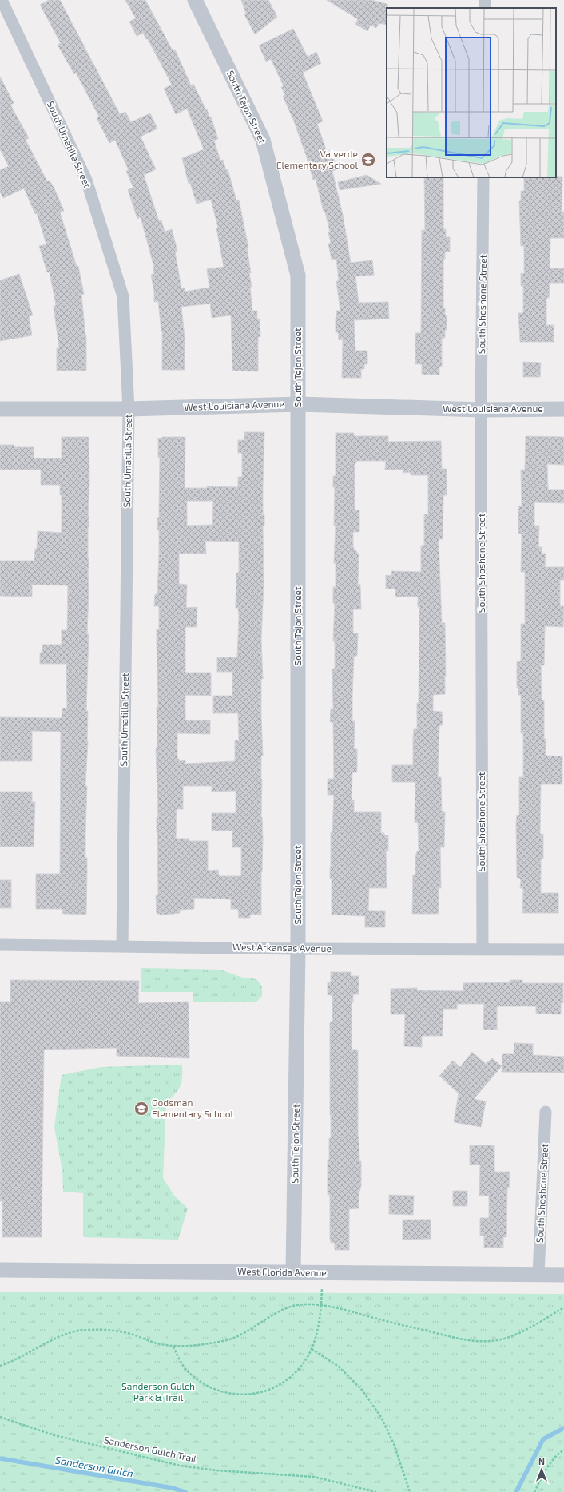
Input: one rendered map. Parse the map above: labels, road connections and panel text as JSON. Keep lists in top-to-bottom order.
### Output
{
  "streets": {
    "street": [
      "South Tejon Street",
      "South Umatilla Street",
      "South Shoshone Street",
      "West Louisiana Avenue",
      "West Arkansas Avenue",
      "West Florida Avenue"
    ],
    "path": ["Sanderson Gulch Trail"]
  },
  "crossings": [
    ["South Tejon Street", "West Louisiana Avenue"],
    ["South Tejon Street", "West Arkansas Avenue"],
    ["South Tejon Street", "West Florida Avenue"],
    ["South Umatilla Street", "West Louisiana Avenue"],
    ["South Umatilla Street", "West Arkansas Avenue"],
    ["South Shoshone Street", "West Louisiana Avenue"],
    ["South Shoshone Street", "West Arkansas Avenue"],
    ["South Shoshone Street", "West Florida Avenue"]
  ],
  "water": ["Sanderson Gulch"],
  "parks": ["Sanderson Gulch Park & Trail"],
  "places": {
    "school or university": ["Valverde Elementary School", "Godsman Elementary School"]
  },
  "north": "top"
}
